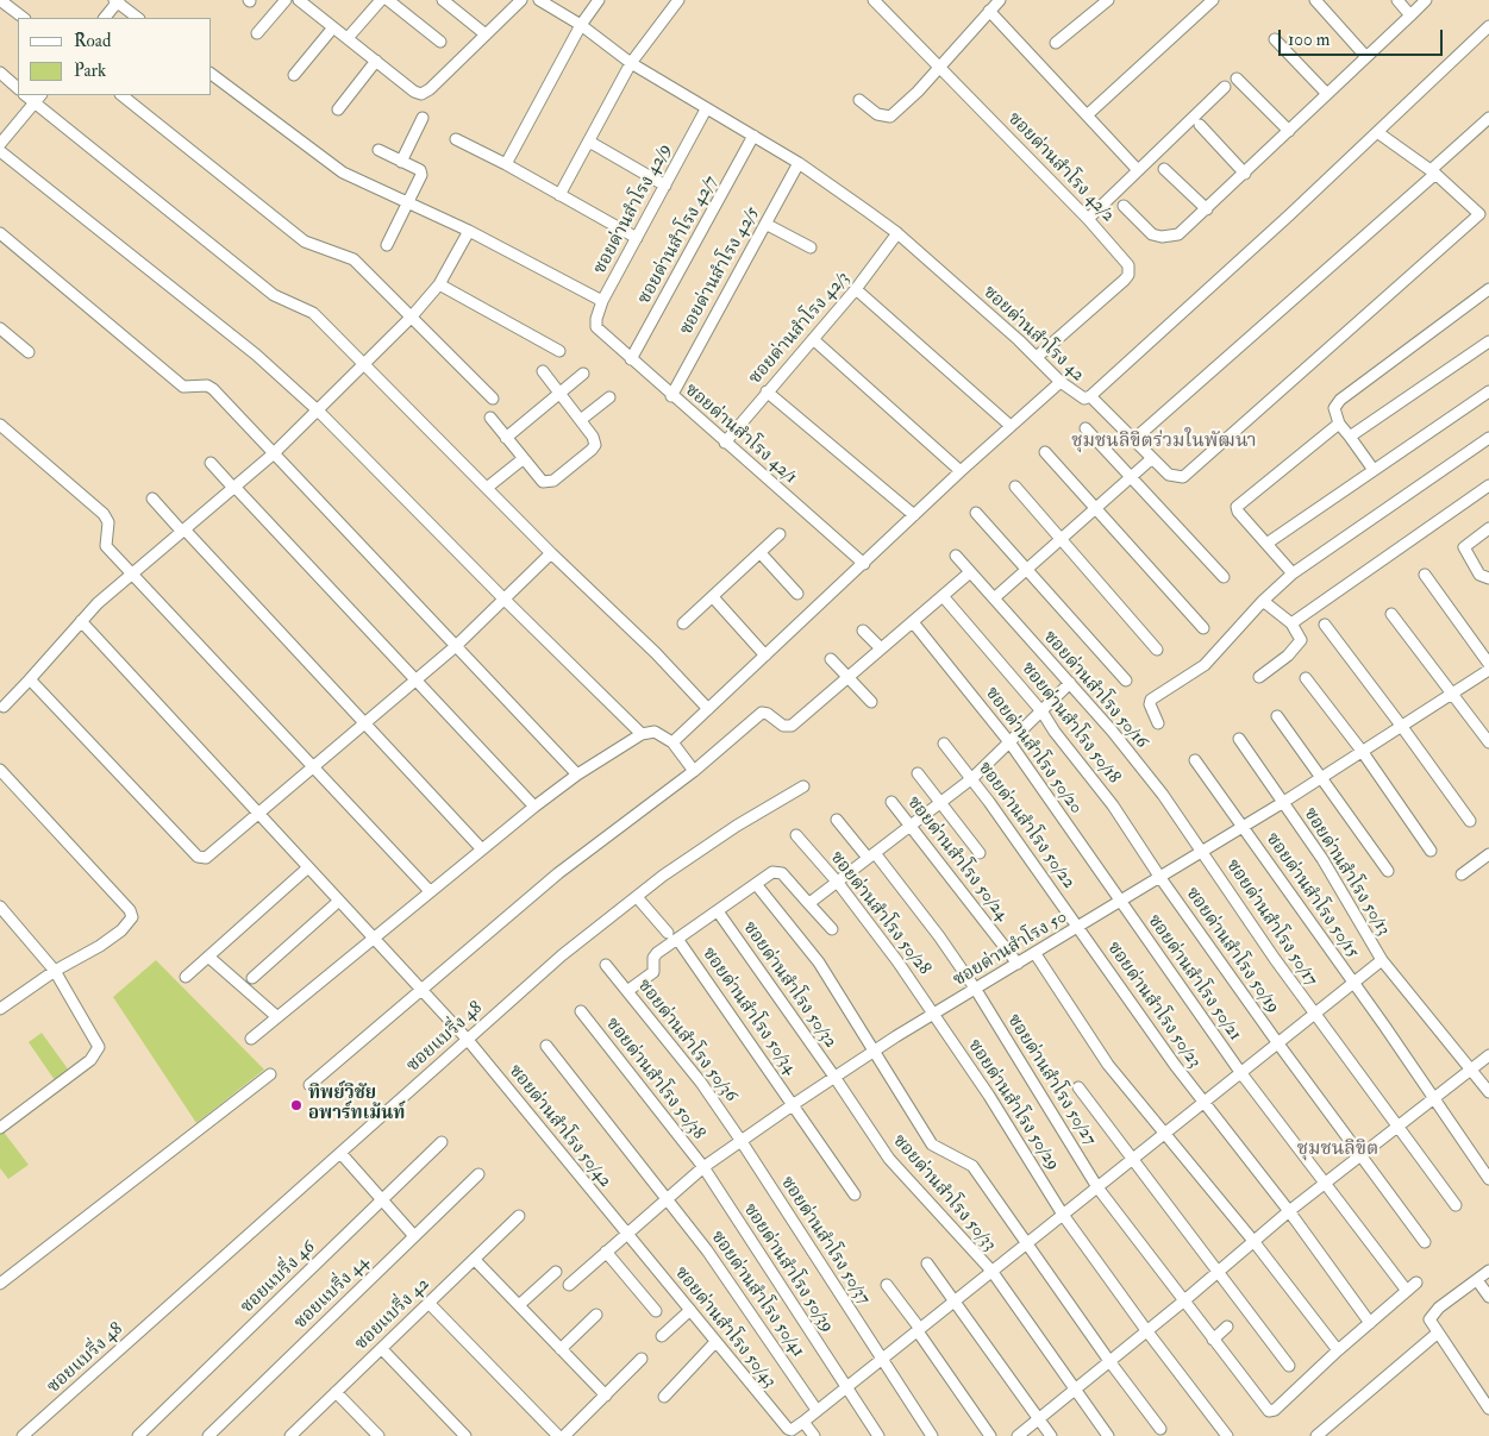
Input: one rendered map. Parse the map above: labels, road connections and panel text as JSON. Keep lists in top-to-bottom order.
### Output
{
  "streets": {
    "street": [
      "ซอยด่านสำโรง 42/2",
      "ซอยด่านสำโรง 42/9",
      "ซอยด่านสำโรง 42/7",
      "ซอยด่านสำโรง 42/5",
      "ซอยด่านสำโรง 42/3",
      "ซอยด่านสำโรง 42",
      "ซอยด่านสำโรง 42/1",
      "ซอยด่านสำโรง 50/16",
      "ซอยด่านสำโรง 50/18",
      "ซอยด่านสำโรง 50/20",
      "ซอยด่านสำโรง 50/22",
      "ซอยด่านสำโรง 50/24",
      "ซอยด่านสำโรง 50/13",
      "ซอยด่านสำโรง 50/15",
      "ซอยด่านสำโรง 50/28",
      "ซอยด่านสำโรง 50/17",
      "ซอยด่านสำโรง 50",
      "ซอยด่านสำโรง 50/19",
      "ซอยด่านสำโรง 50/21",
      "ซอยด่านสำโรง 50/32",
      "ซอยด่านสำโรง 50/23",
      "ซอยด่านสำโรง 50/34",
      "ซอยแบริ่ง 48",
      "ซอยด่านสำโรง 50/36",
      "ซอยด่านสำโรง 50/38",
      "ซอยด่านสำโรง 50/27",
      "ซอยด่านสำโรง 50/29",
      "ซอยด่านสำโรง 50/42",
      "ซอยด่านสำโรง 50/33",
      "ซอยด่านสำโรง 50/37",
      "ซอยด่านสำโรง 50/39",
      "ซอยแบริ่ง 46",
      "ซอยแบริ่ง 44",
      "ซอยด่านสำโรง 50/41",
      "ซอยแบริ่ง 42",
      "ซอยด่านสำโรง 50/43"
    ]
  },
  "crossings": [
    ["ซอยด่านสำโรง 42/2", "ซอยด่านสำโรง 42"],
    ["ซอยด่านสำโรง 42/9", "ซอยด่านสำโรง 42"],
    ["ซอยด่านสำโรง 42/9", "ซอยด่านสำโรง 42/1"],
    ["ซอยด่านสำโรง 42/7", "ซอยด่านสำโรง 42"],
    ["ซอยด่านสำโรง 42/7", "ซอยด่านสำโรง 42/1"],
    ["ซอยด่านสำโรง 42/5", "ซอยด่านสำโรง 42"],
    ["ซอยด่านสำโรง 42/5", "ซอยด่านสำโรง 42/1"],
    ["ซอยด่านสำโรง 42/3", "ซอยด่านสำโรง 42"],
    ["ซอยด่านสำโรง 42/3", "ซอยด่านสำโรง 42/1"],
    ["ซอยด่านสำโรง 50/16", "ซอยด่านสำโรง 50/17"],
    ["ซอยด่านสำโรง 50/16", "ซอยด่านสำโรง 50"],
    ["ซอยด่านสำโรง 50/18", "ซอยด่านสำโรง 50"],
    ["ซอยด่านสำโรง 50/18", "ซอยด่านสำโรง 50/19"],
    ["ซอยด่านสำโรง 50/20", "ซอยด่านสำโรง 50"],
    ["ซอยด่านสำโรง 50/20", "ซอยด่านสำโรง 50/21"],
    ["ซอยด่านสำโรง 50/22", "ซอยด่านสำโรง 50"],
    ["ซอยด่านสำโรง 50/22", "ซอยด่านสำโรง 50/23"],
    ["ซอยด่านสำโรง 50/24", "ซอยด่านสำโรง 50"],
    ["ซอยด่านสำโรง 50/13", "ซอยด่านสำโรง 50"],
    ["ซอยด่านสำโรง 50/15", "ซอยด่านสำโรง 50"],
    ["ซอยด่านสำโรง 50/28", "ซอยด่านสำโรง 50"],
    ["ซอยด่านสำโรง 50/28", "ซอยด่านสำโรง 50/29"],
    ["ซอยด่านสำโรง 50/17", "ซอยด่านสำโรง 50"],
    ["ซอยด่านสำโรง 50", "ซอยด่านสำโรง 50/19"],
    ["ซอยด่านสำโรง 50", "ซอยด่านสำโรง 50/21"],
    ["ซอยด่านสำโรง 50", "ซอยด่านสำโรง 50/32"],
    ["ซอยด่านสำโรง 50", "ซอยด่านสำโรง 50/23"],
    ["ซอยด่านสำโรง 50", "ซอยด่านสำโรง 50/34"],
    ["ซอยด่านสำโรง 50", "ซอยด่านสำโรง 50/36"],
    ["ซอยด่านสำโรง 50", "ซอยด่านสำโรง 50/38"],
    ["ซอยด่านสำโรง 50", "ซอยด่านสำโรง 50/27"],
    ["ซอยด่านสำโรง 50", "ซอยด่านสำโรง 50/29"],
    ["ซอยด่านสำโรง 50", "ซอยด่านสำโรง 50/42"],
    ["ซอยด่านสำโรง 50", "ซอยด่านสำโรง 50/33"],
    ["ซอยด่านสำโรง 50", "ซอยด่านสำโรง 50/37"],
    ["ซอยด่านสำโรง 50", "ซอยด่านสำโรง 50/39"],
    ["ซอยด่านสำโรง 50", "ซอยด่านสำโรง 50/41"],
    ["ซอยด่านสำโรง 50", "ซอยด่านสำโรง 50/43"],
    ["ซอยด่านสำโรง 50/32", "ซอยด่านสำโรง 50/33"],
    ["ซอยแบริ่ง 48", "ซอยด่านสำโรง 50/42"],
    ["ซอยด่านสำโรง 50/36", "ซอยด่านสำโรง 50/37"],
    ["ซอยด่านสำโรง 50/38", "ซอยด่านสำโรง 50/39"],
    ["ซอยด่านสำโรง 50/42", "ซอยด่านสำโรง 50/43"]
  ],
  "districts": ["ชุมชนลิขิตร่วมในพัฒนา", "ชุมชนลิขิต"],
  "places": ["ทิพย์วิชัย อพาร์ทเม้นท์"],
  "legend": ["Road", "Park"],
  "scale_bar": "100 m"
}
